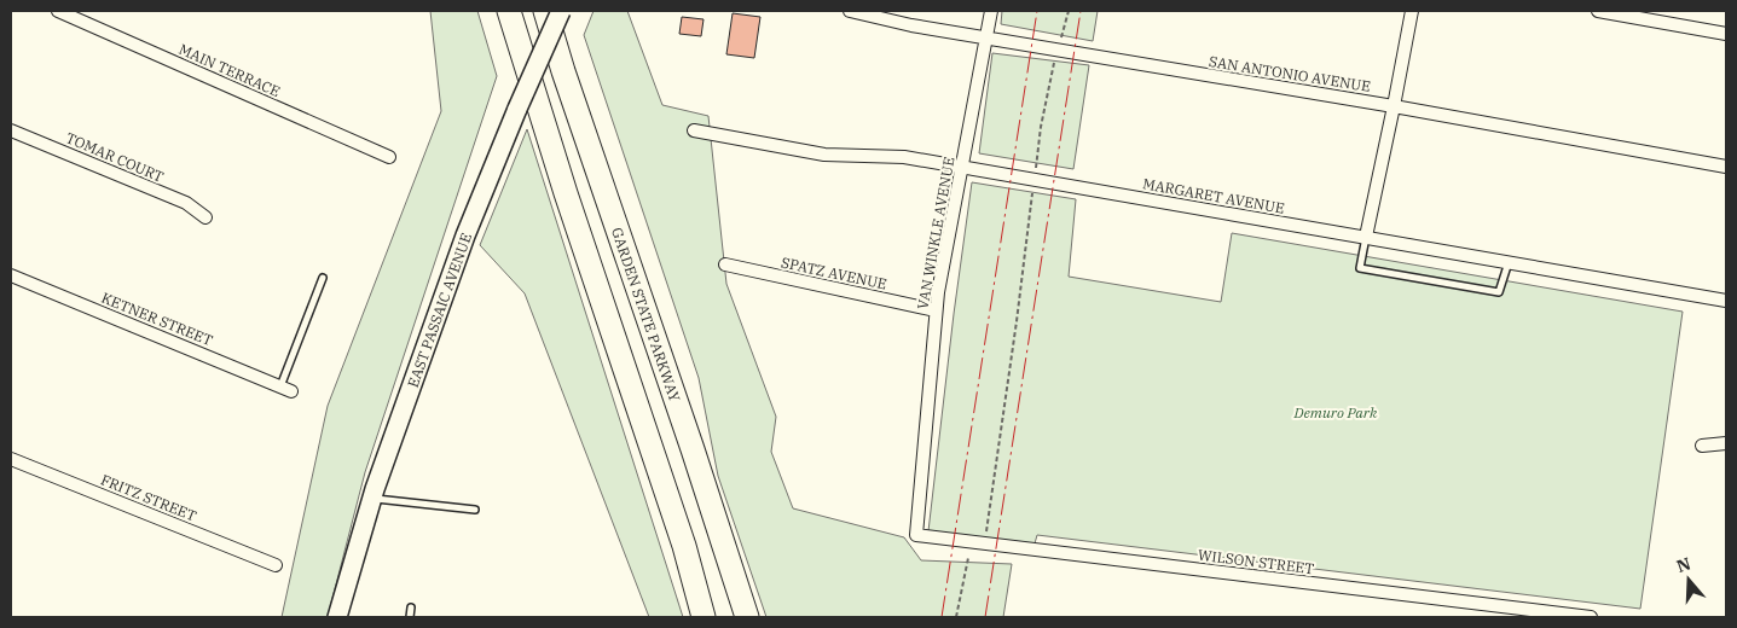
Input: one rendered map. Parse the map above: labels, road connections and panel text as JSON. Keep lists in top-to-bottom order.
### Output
{
  "streets": {
    "highway": ["GARDEN STATE PARKWAY"],
    "main road": ["EAST PASSAIC AVENUE"],
    "street": [
      "MAIN TERRACE",
      "SAN ANTONIO AVENUE",
      "TOMAR COURT",
      "MARGARET AVENUE",
      "VAN WINKLE AVENUE",
      "SPATZ AVENUE",
      "KETNER STREET",
      "FRITZ STREET",
      "WILSON STREET"
    ]
  },
  "crossings": [
    ["SAN ANTONIO AVENUE", "VAN WINKLE AVENUE"],
    ["MARGARET AVENUE", "VAN WINKLE AVENUE"],
    ["VAN WINKLE AVENUE", "SPATZ AVENUE"],
    ["VAN WINKLE AVENUE", "WILSON STREET"]
  ],
  "parks": ["Demuro Park"],
  "north": "top"
}
